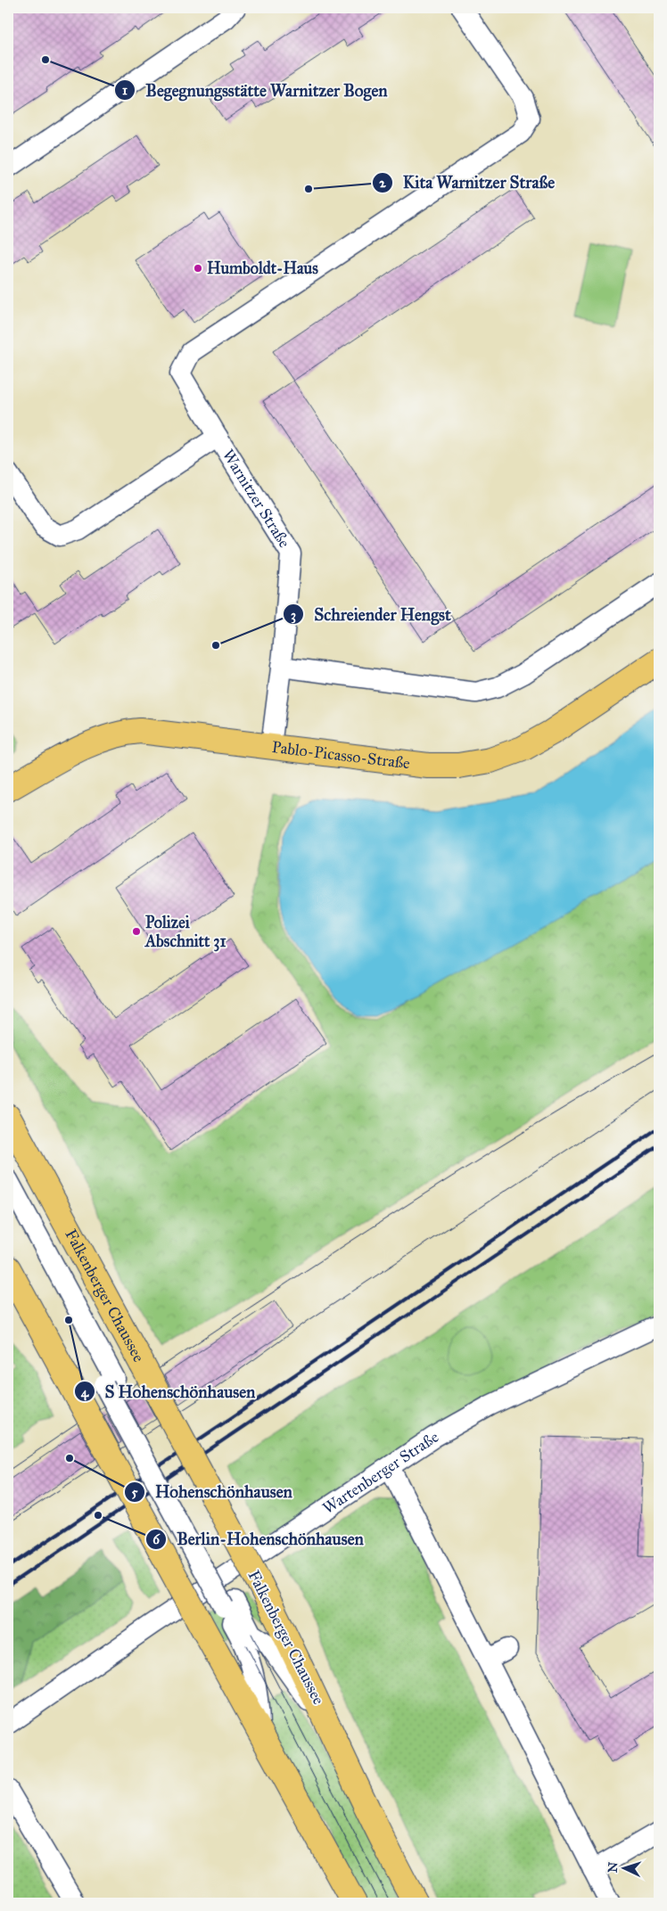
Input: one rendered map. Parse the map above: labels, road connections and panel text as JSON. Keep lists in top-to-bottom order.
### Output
{
  "streets": {
    "main road": ["Pablo-Picasso-Straße", "Falkenberger Chaussee"],
    "street": ["Warnitzer Straße", "Wartenberger Straße"]
  },
  "crossings": [
    ["Warnitzer Straße", "Pablo-Picasso-Straße"]
  ],
  "places": [
    "Begegnungsstätte Warnitzer Bogen",
    "Kita Warnitzer Straße",
    "Humboldt-Haus",
    "Schreiender Hengst",
    "Polizei Abschnitt 31",
    "S Hohenschönhausen",
    "Hohenschönhausen",
    "Berlin-Hohenschönhausen"
  ],
  "north": "left"
}
